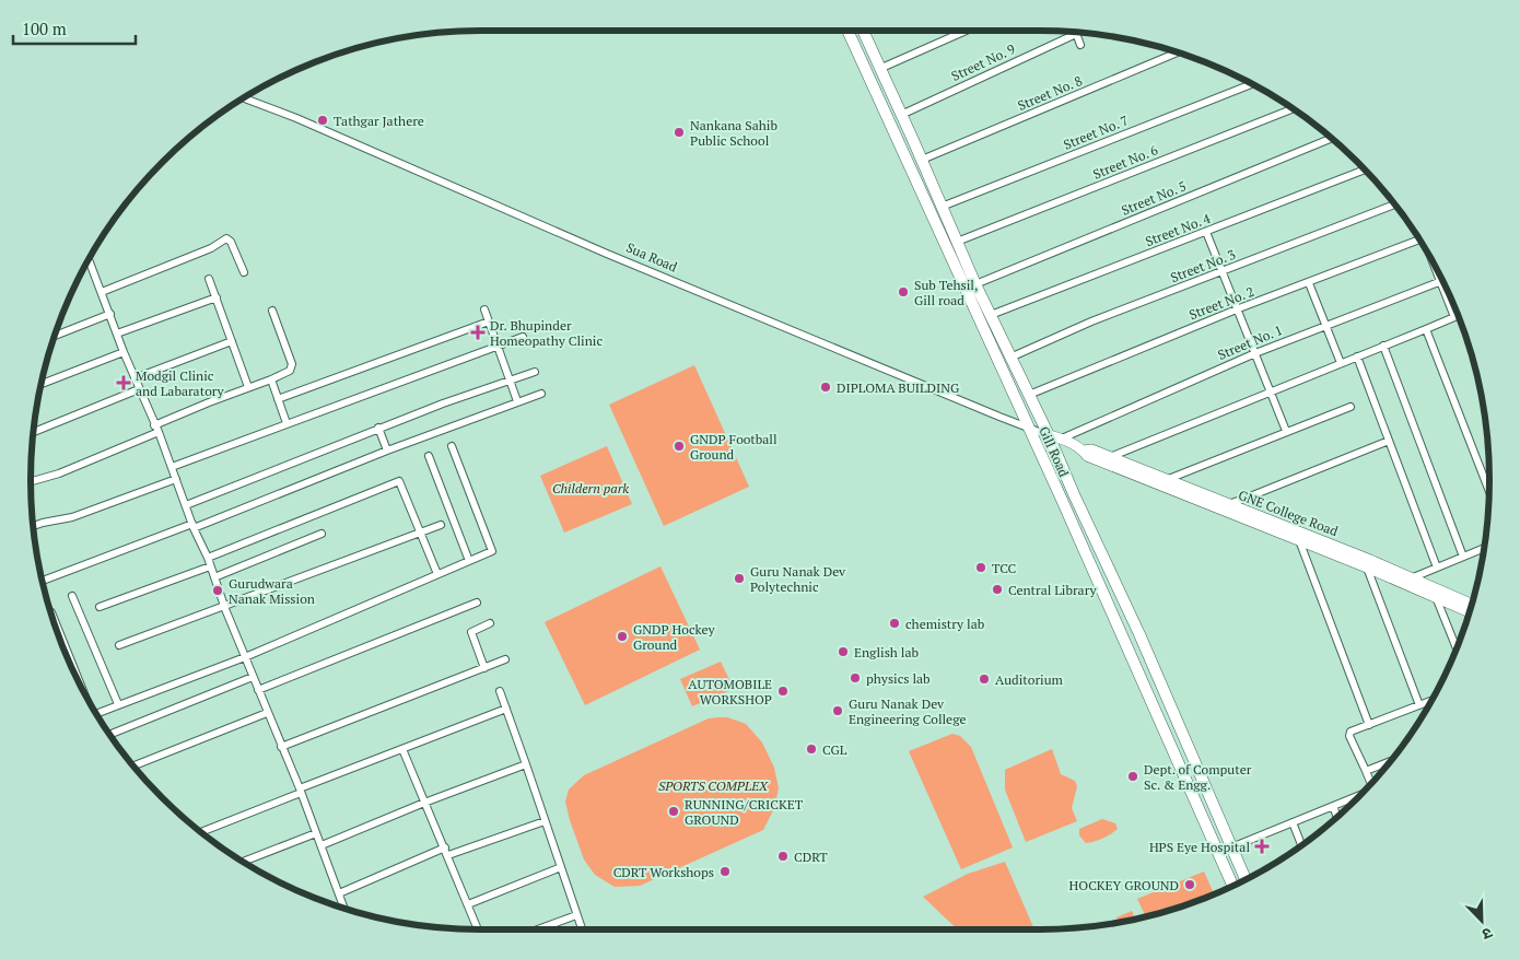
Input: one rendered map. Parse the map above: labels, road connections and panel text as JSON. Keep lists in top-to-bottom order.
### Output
{
  "streets": {
    "main road": ["Gill Road"],
    "street": [
      "Street No. 9",
      "Street No. 8",
      "Street No. 7",
      "Street No. 6",
      "Street No. 5",
      "Street No. 4",
      "Sua Road",
      "Street No. 3",
      "Street No. 2",
      "Street No. 1",
      "GNE College Road"
    ]
  },
  "crossings": [
    ["Street No. 9", "Gill Road"],
    ["Street No. 8", "Gill Road"],
    ["Street No. 7", "Gill Road"],
    ["Street No. 6", "Gill Road"],
    ["Street No. 5", "Gill Road"],
    ["Street No. 4", "Gill Road"],
    ["Sua Road", "Street No. 1"],
    ["Sua Road", "Gill Road"],
    ["Sua Road", "GNE College Road"],
    ["Street No. 3", "Gill Road"],
    ["Street No. 2", "Gill Road"],
    ["Street No. 1", "GNE College Road"]
  ],
  "parks": ["Childern park", "SPORTS COMPLEX"],
  "places": {
    "other": [
      "Tathgar Jathere",
      "Nankana Sahib Public School",
      "Sub Tehsil, Gill road",
      "DIPLOMA BUILDING",
      "GNDP Football Ground",
      "TCC",
      "Guru Nanak Dev Polytechnic",
      "Central Library",
      "Gurudwara Nanak Mission",
      "chemistry lab",
      "GNDP Hockey Ground",
      "English lab",
      "physics lab",
      "Auditorium",
      "AUTOMOBILE WORKSHOP",
      "Guru Nanak Dev Engineering College",
      "CGL",
      "Dept. of Computer Sc. & Engg.",
      "RUNNING/CRICKET GROUND",
      "CDRT",
      "CDRT Workshops",
      "HOCKEY GROUND"
    ],
    "health": ["Dr. Bhupinder Homeopathy Clinic", "Modgil Clinic and Labaratory", "HPS Eye Hospital"]
  },
  "scale_bar": "100 m",
  "north": "bottom right"
}
